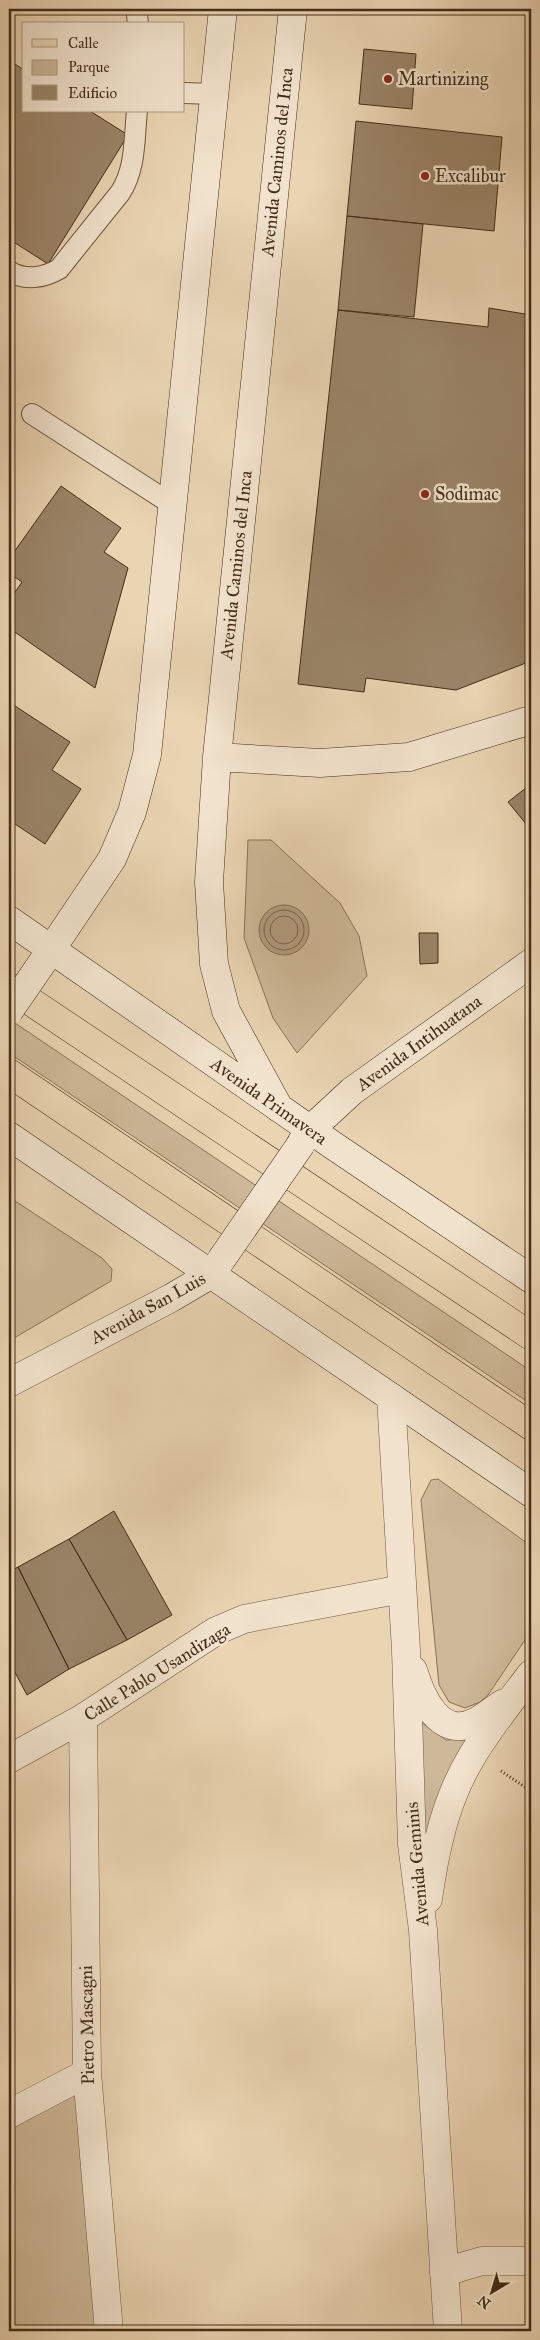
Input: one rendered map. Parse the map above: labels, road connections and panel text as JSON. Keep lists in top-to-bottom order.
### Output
{
  "streets": {
    "main road": [
      "Avenida Caminos del Inca",
      "Avenida Intihuatana",
      "Avenida Primavera",
      "Avenida San Luis",
      "Calle Pablo Usandizaga",
      "Avenida Geminis",
      "Pietro Mascagni"
    ]
  },
  "crossings": [
    ["Avenida Caminos del Inca", "Avenida Primavera"],
    ["Avenida Intihuatana", "Avenida Primavera"],
    ["Avenida Intihuatana", "Avenida San Luis"],
    ["Avenida Primavera", "Avenida San Luis"],
    ["Calle Pablo Usandizaga", "Avenida Geminis"],
    ["Calle Pablo Usandizaga", "Pietro Mascagni"]
  ],
  "places": ["Martinizing", "Excalibur", "Sodimac"],
  "legend": ["Calle", "Parque", "Edificio"],
  "north": "bottom left"
}
